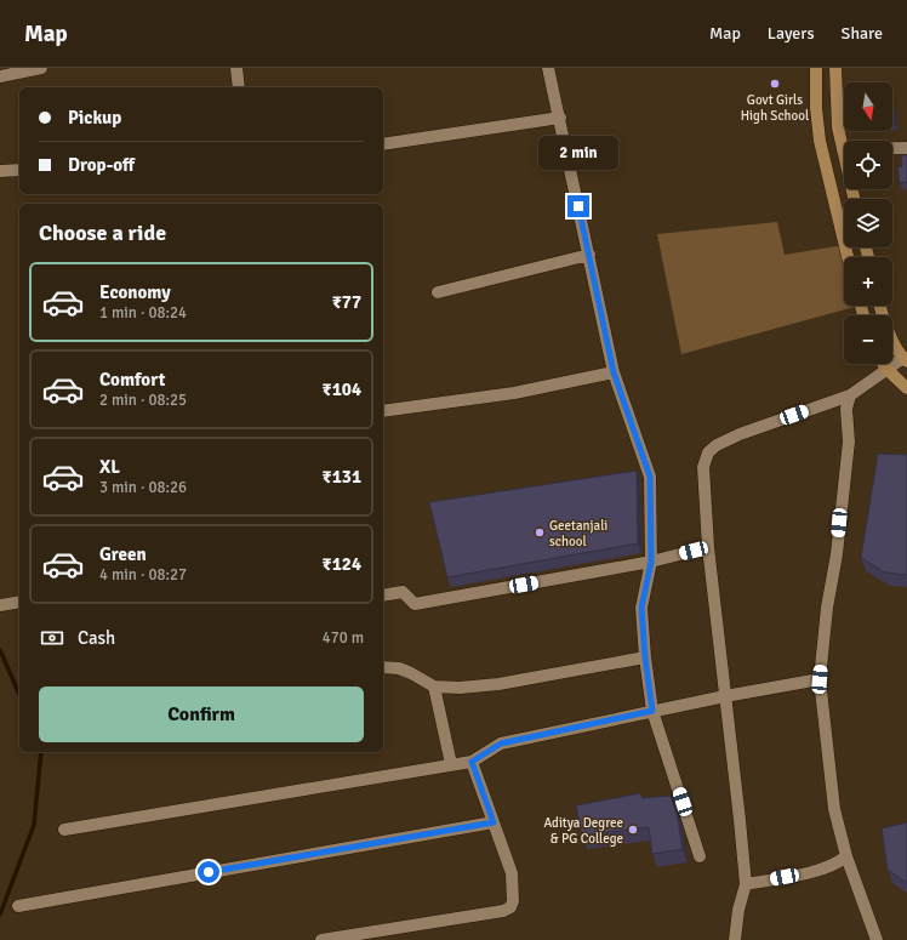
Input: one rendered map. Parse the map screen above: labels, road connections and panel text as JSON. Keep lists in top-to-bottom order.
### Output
{
  "places": ["Govt Girls High School", "Geetanjali school", "Aditya Degree & PG College"],
  "north": "bottom",
  "page": {
    "header": "Map",
    "nav": ["Map", "Layers", "Share"],
    "map_buttons": ["+", "−"],
    "banner": ["Pickup", "Drop-off"],
    "bubble": "2 min",
    "heading": "Choose a ride",
    "list": [
      {
        "name": "Economy",
        "note": "1 min · 08:24",
        "value": "₹77"
      },
      {
        "name": "Comfort",
        "note": "2 min · 08:25",
        "value": "₹104"
      },
      {
        "name": "XL",
        "note": "3 min · 08:26",
        "value": "₹131"
      },
      {
        "name": "Green",
        "note": "4 min · 08:27",
        "value": "₹124"
      }
    ],
    "pay": ["Cash", "470 m"],
    "buttons": "Confirm"
  }
}
